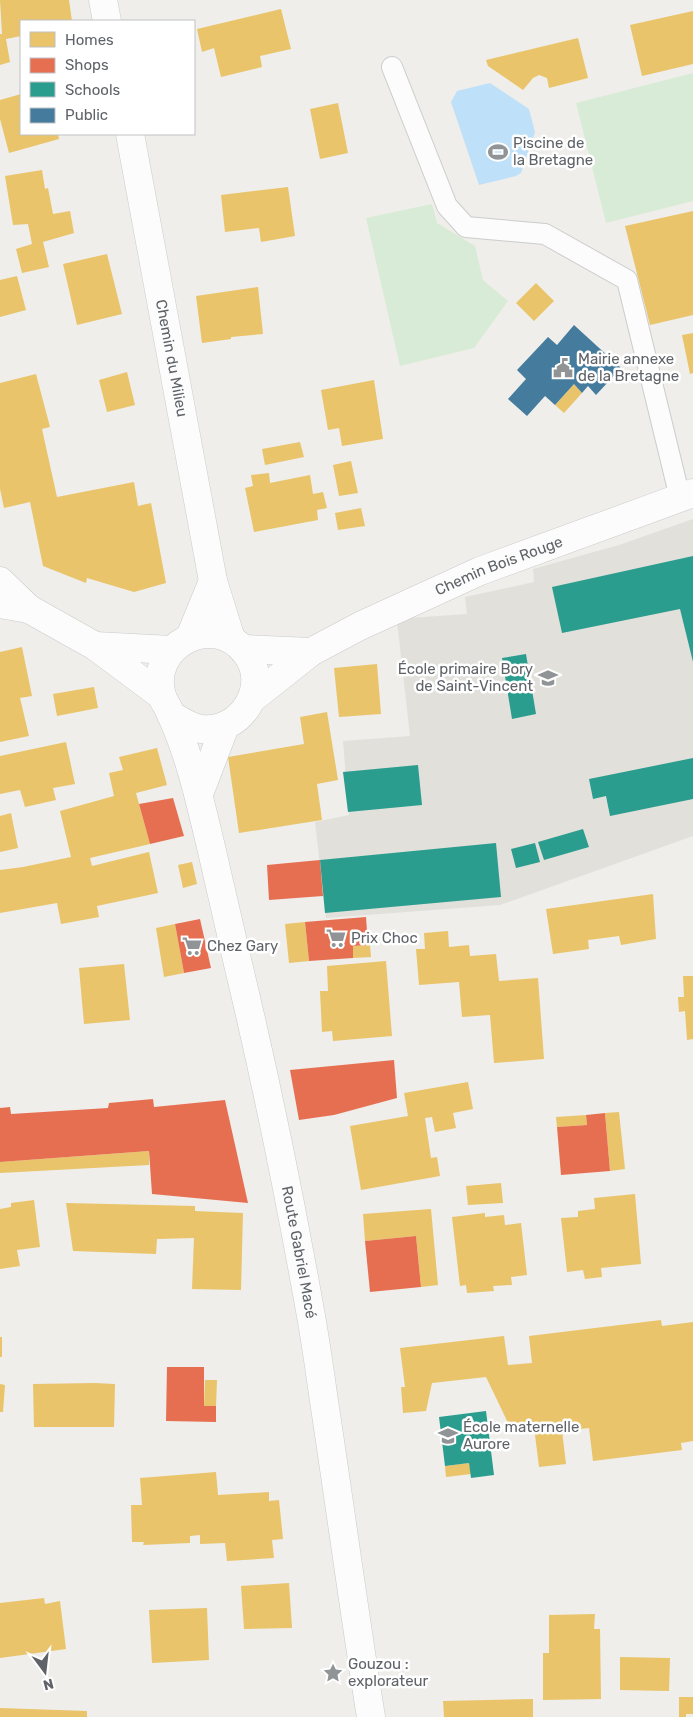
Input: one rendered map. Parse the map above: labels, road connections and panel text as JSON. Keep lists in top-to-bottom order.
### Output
{
  "streets": {
    "street": ["Chemin du Milieu", "Chemin Bois Rouge", "Route Gabriel Macé"]
  },
  "crossings": [
    ["Chemin du Milieu", "Chemin Bois Rouge"],
    ["Chemin du Milieu", "Route Gabriel Macé"],
    ["Chemin Bois Rouge", "Route Gabriel Macé"]
  ],
  "places": {
    "sports": ["Piscine de la Bretagne"],
    "public building": ["Mairie annexe de la Bretagne"],
    "school or university": ["École primaire Bory de Saint-Vincent", "École maternelle Aurore"],
    "supermarket": ["Prix Choc", "Chez Gary"],
    "place": ["Gouzou : explorateur"]
  },
  "legend": [
    "Homes",
    "Shops",
    "Schools",
    "Public"
  ],
  "north": "bottom"
}
